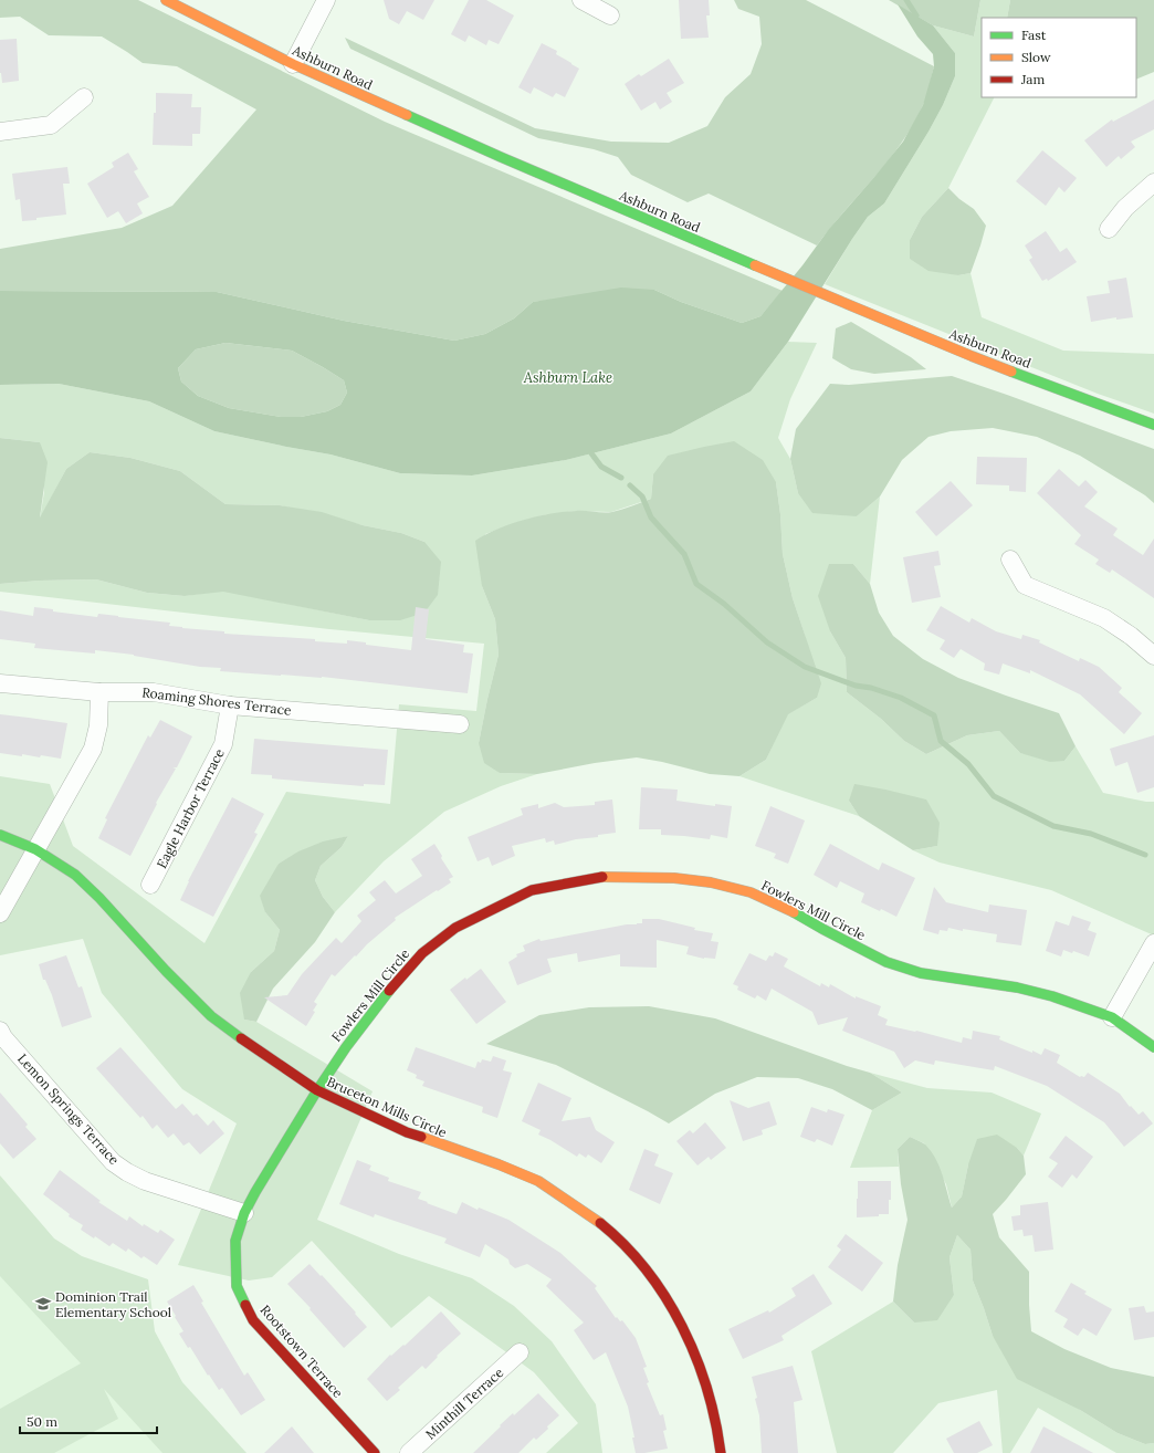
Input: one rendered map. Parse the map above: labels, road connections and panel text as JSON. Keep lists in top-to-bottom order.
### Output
{
  "streets": {
    "street": [
      "Ashburn Road",
      "Roaming Shores Terrace",
      "Eagle Harbor Terrace",
      "Fowlers Mill Circle",
      "Bruceton Mills Circle",
      "Lemon Springs Terrace",
      "Rootstown Terrace",
      "Minthill Terrace"
    ]
  },
  "crossings": [
    ["Roaming Shores Terrace", "Eagle Harbor Terrace"],
    ["Fowlers Mill Circle", "Bruceton Mills Circle"],
    ["Fowlers Mill Circle", "Rootstown Terrace"],
    ["Bruceton Mills Circle", "Rootstown Terrace"],
    ["Lemon Springs Terrace", "Rootstown Terrace"]
  ],
  "water": ["Ashburn Lake"],
  "places": {
    "school or university": ["Dominion Trail Elementary School"]
  },
  "legend": ["Fast", "Slow", "Jam"],
  "scale_bar": "50 m"
}
